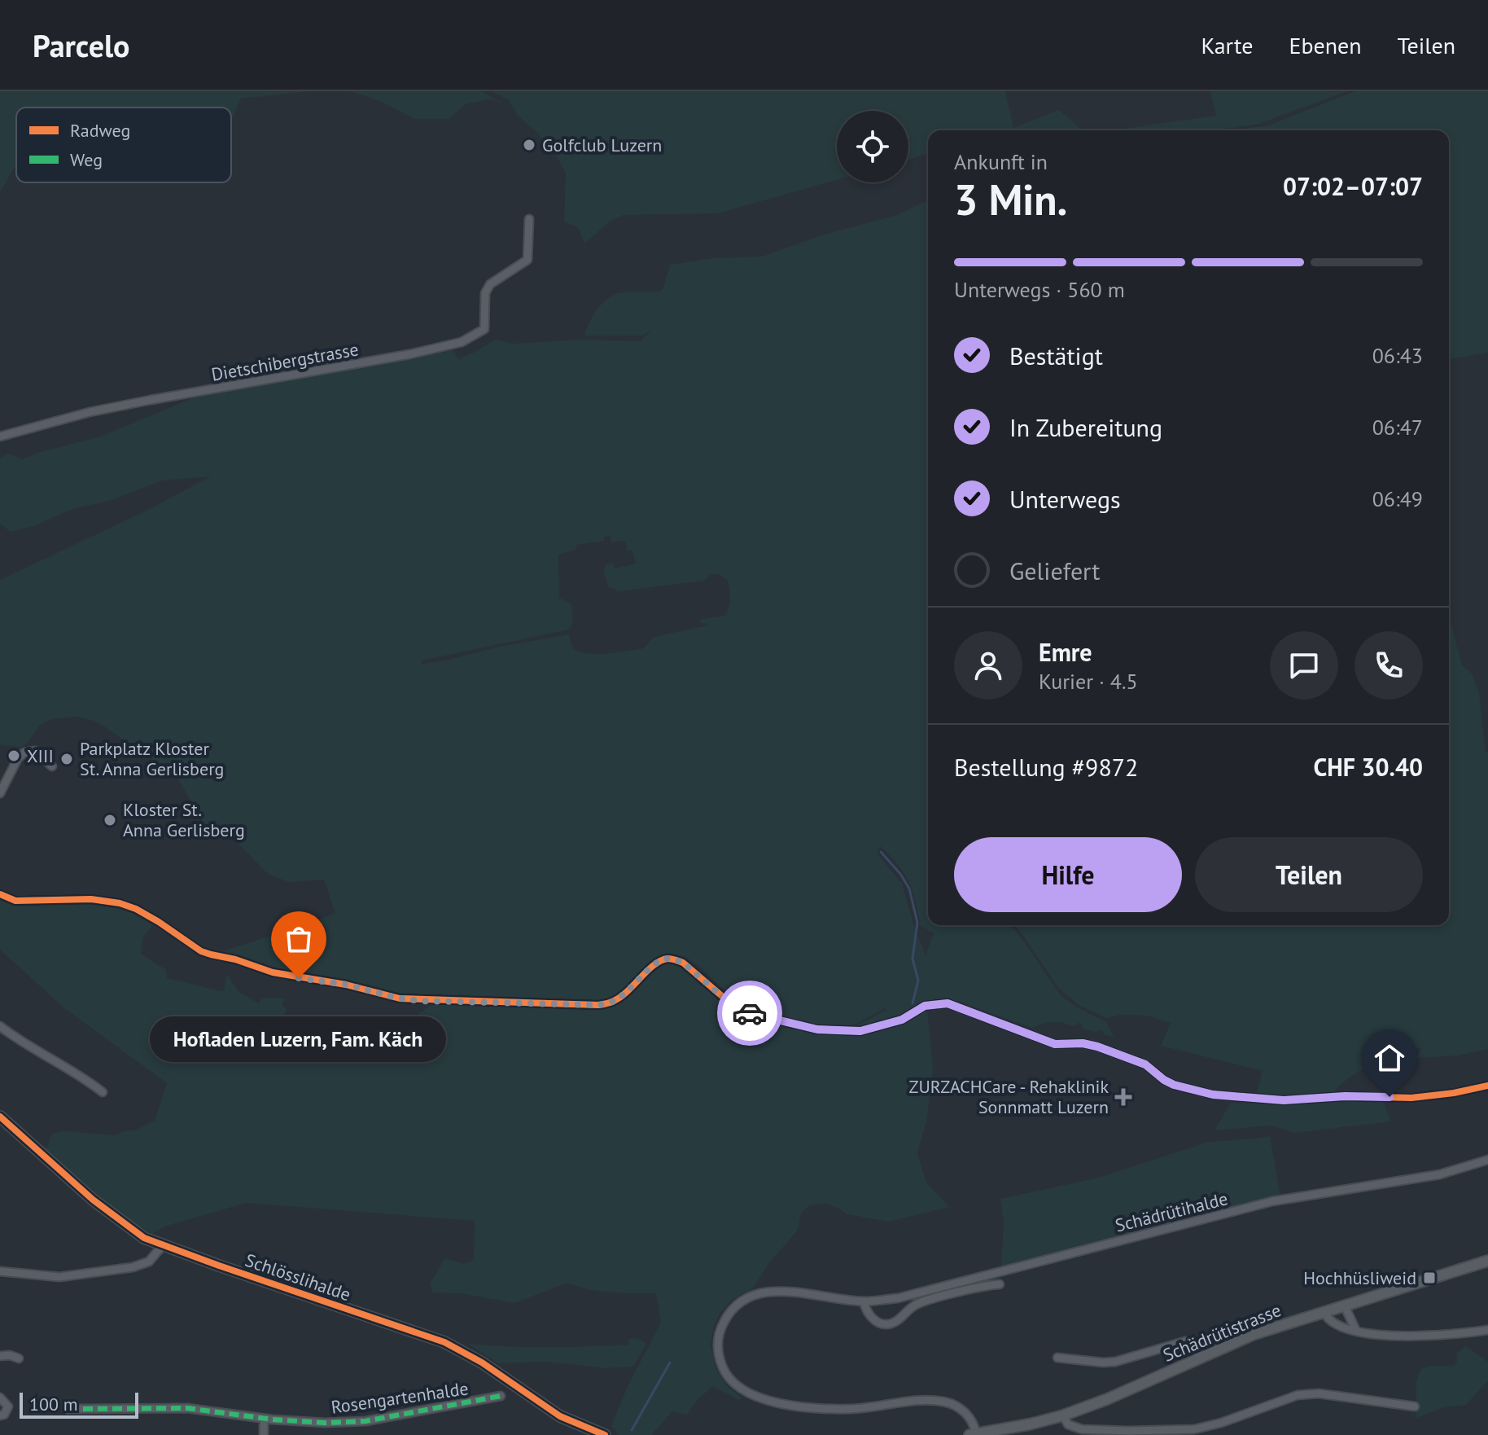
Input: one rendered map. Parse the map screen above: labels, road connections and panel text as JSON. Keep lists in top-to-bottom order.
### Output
{
  "streets": {
    "main road": ["Schlösslihalde", "Schädrütistrasse"],
    "street": ["Dietschibergstrasse", "Schädrütihalde", "Rosengartenhalde"]
  },
  "crossings": [
    ["Schädrütihalde", "Schädrütistrasse"]
  ],
  "places": {
    "other": [
      "Golfclub Luzern",
      "XIII",
      "Parkplatz Kloster St. Anna Gerlisberg",
      "Kloster St. Anna Gerlisberg",
      "Hofladen Luzern, Fam. Käch"
    ],
    "health": ["ZURZACHCare - Rehaklinik Sonnmatt Luzern"],
    "transit": ["Hochhüsliweid"]
  },
  "legend": ["Radweg", "Weg"],
  "scale_bar": "100 m",
  "page": {
    "header": "Parcelo",
    "nav": ["Karte", "Ebenen", "Teilen"],
    "heading": ["3 Min.", "Ankunft in", "07:02–07:07"],
    "panel": [
      "Emre",
      "Kurier · 4.5",
      "Bestellung #9872",
      "CHF 30.40"
    ],
    "bar": "Unterwegs · 560 m",
    "list": [
      ["Bestätigt", "06:43"],
      ["In Zubereitung", "06:47"],
      ["Unterwegs", "06:49"],
      "Geliefert"
    ],
    "buttons": ["Hilfe", "Teilen"],
    "bubble": "Hofladen Luzern, Fam. Käch",
    "scale": "100 m"
  }
}
